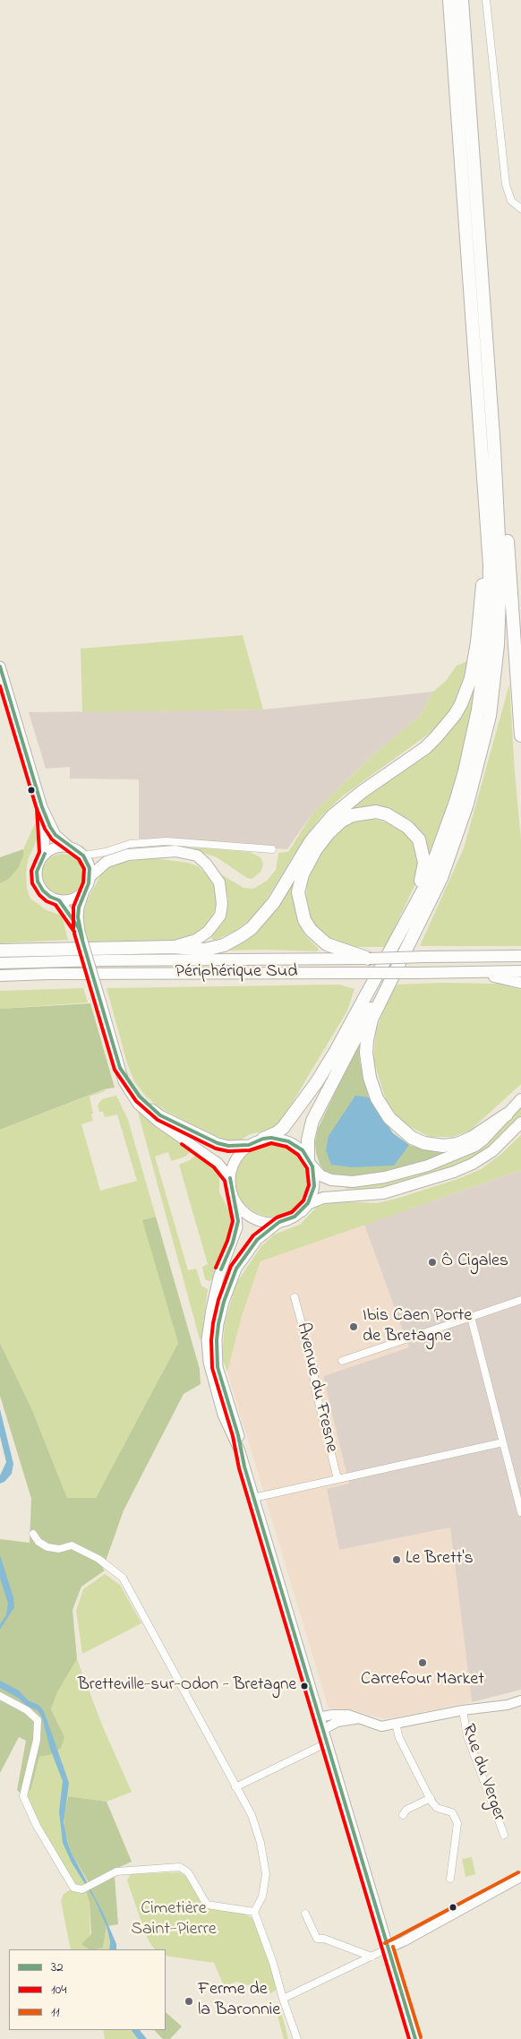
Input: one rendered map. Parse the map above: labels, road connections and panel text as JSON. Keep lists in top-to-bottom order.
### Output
{
  "streets": {
    "highway": ["Périphérique Sud"],
    "street": ["Avenue du Fresne", "Rue du Verger"]
  },
  "parks": ["Cimetière Saint-Pierre"],
  "places": [
    "Ô Cigales",
    "Ibis Caen Porte de Bretagne",
    "Le Brett's",
    "Carrefour Market",
    "Bretteville-sur-Odon - Bretagne",
    "Ferme de la Baronnie"
  ],
  "lines": ["transit line 32", "transit line 104", "transit line 11"],
  "legend": ["32", "104", "11"]
}
